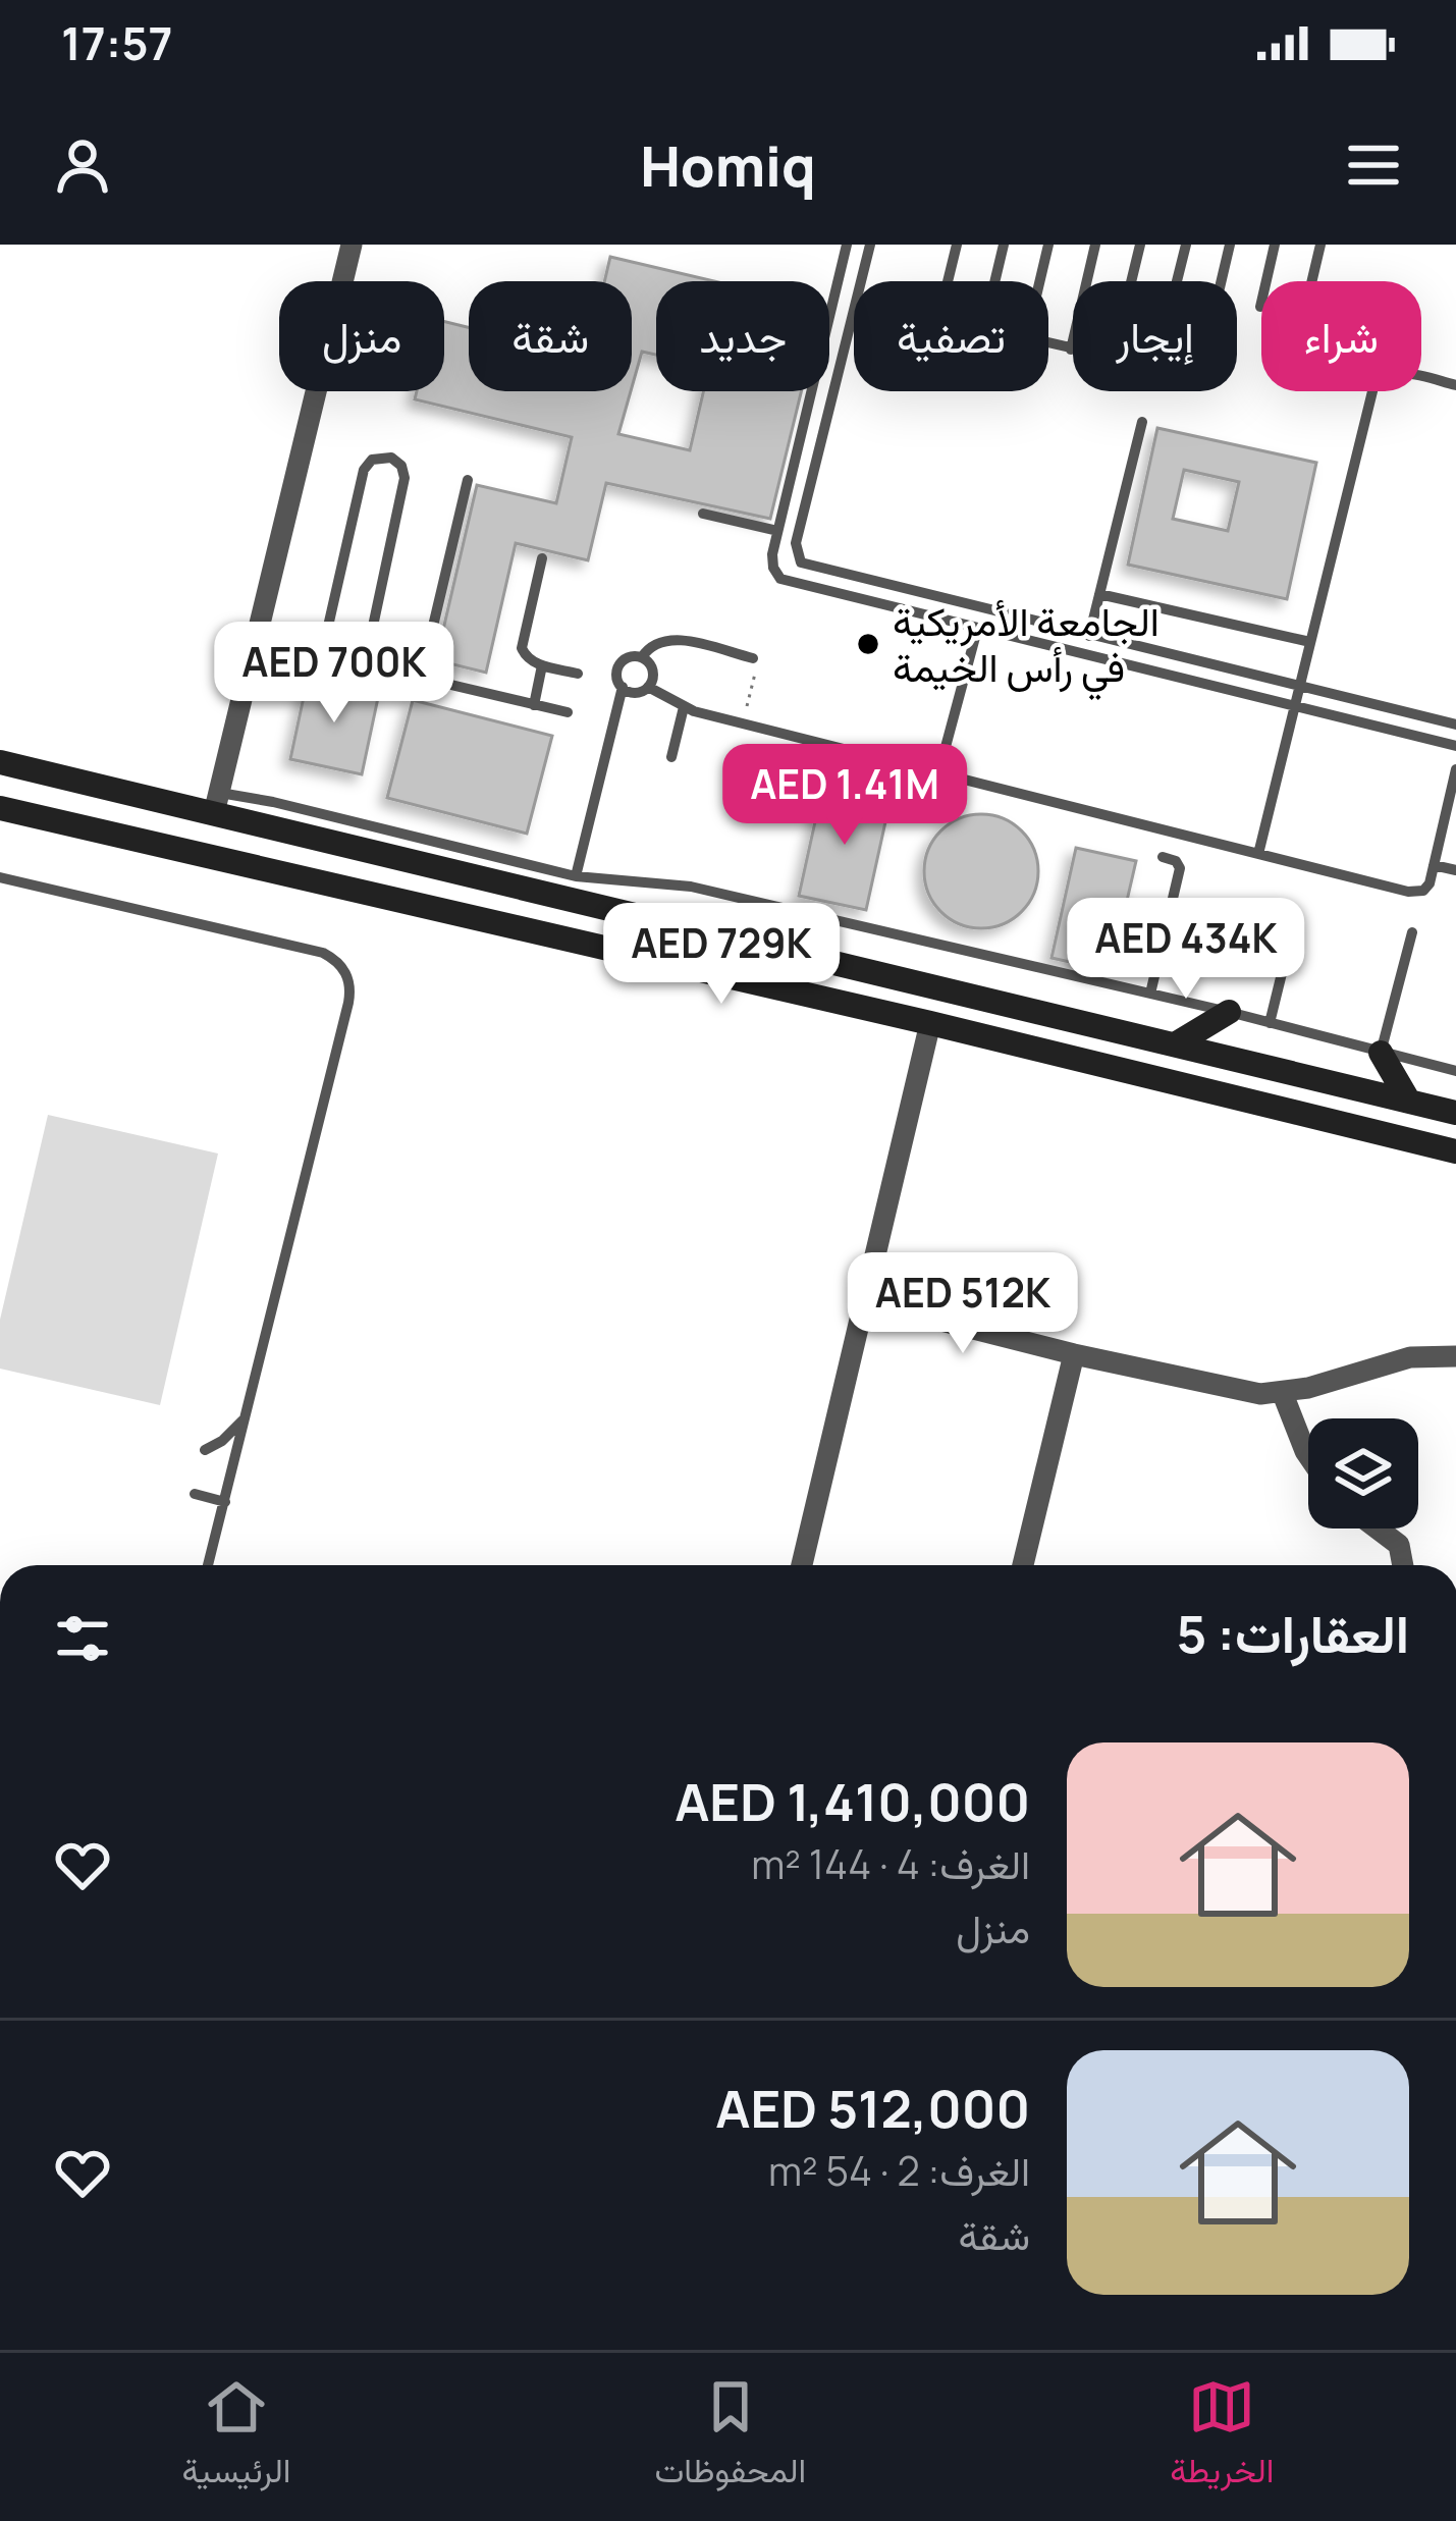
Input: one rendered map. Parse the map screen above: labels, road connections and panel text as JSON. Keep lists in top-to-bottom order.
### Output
{
  "places": ["الجامعة الأمريكية في رأس الخيمة"],
  "page": {
    "status": "17:57",
    "header": "Homiq",
    "chip": [
      "شراء",
      "إيجار",
      "تصفية",
      "جديد",
      "شقة",
      "منزل"
    ],
    "price": [
      "AED 700K",
      "AED 1.41M",
      "AED 434K",
      "AED 729K",
      "AED 512K"
    ],
    "heading": "العقارات: 5",
    "list": [
      {
        "name": "AED 1,410,000",
        "note": "الغرف: 4 · 144 m² · منزل"
      },
      {
        "name": "AED 512,000",
        "note": "الغرف: 2 · 54 m² · شقة"
      }
    ],
    "tabs": ["الخريطة", "المحفوظات", "الرئيسية"]
  }
}
